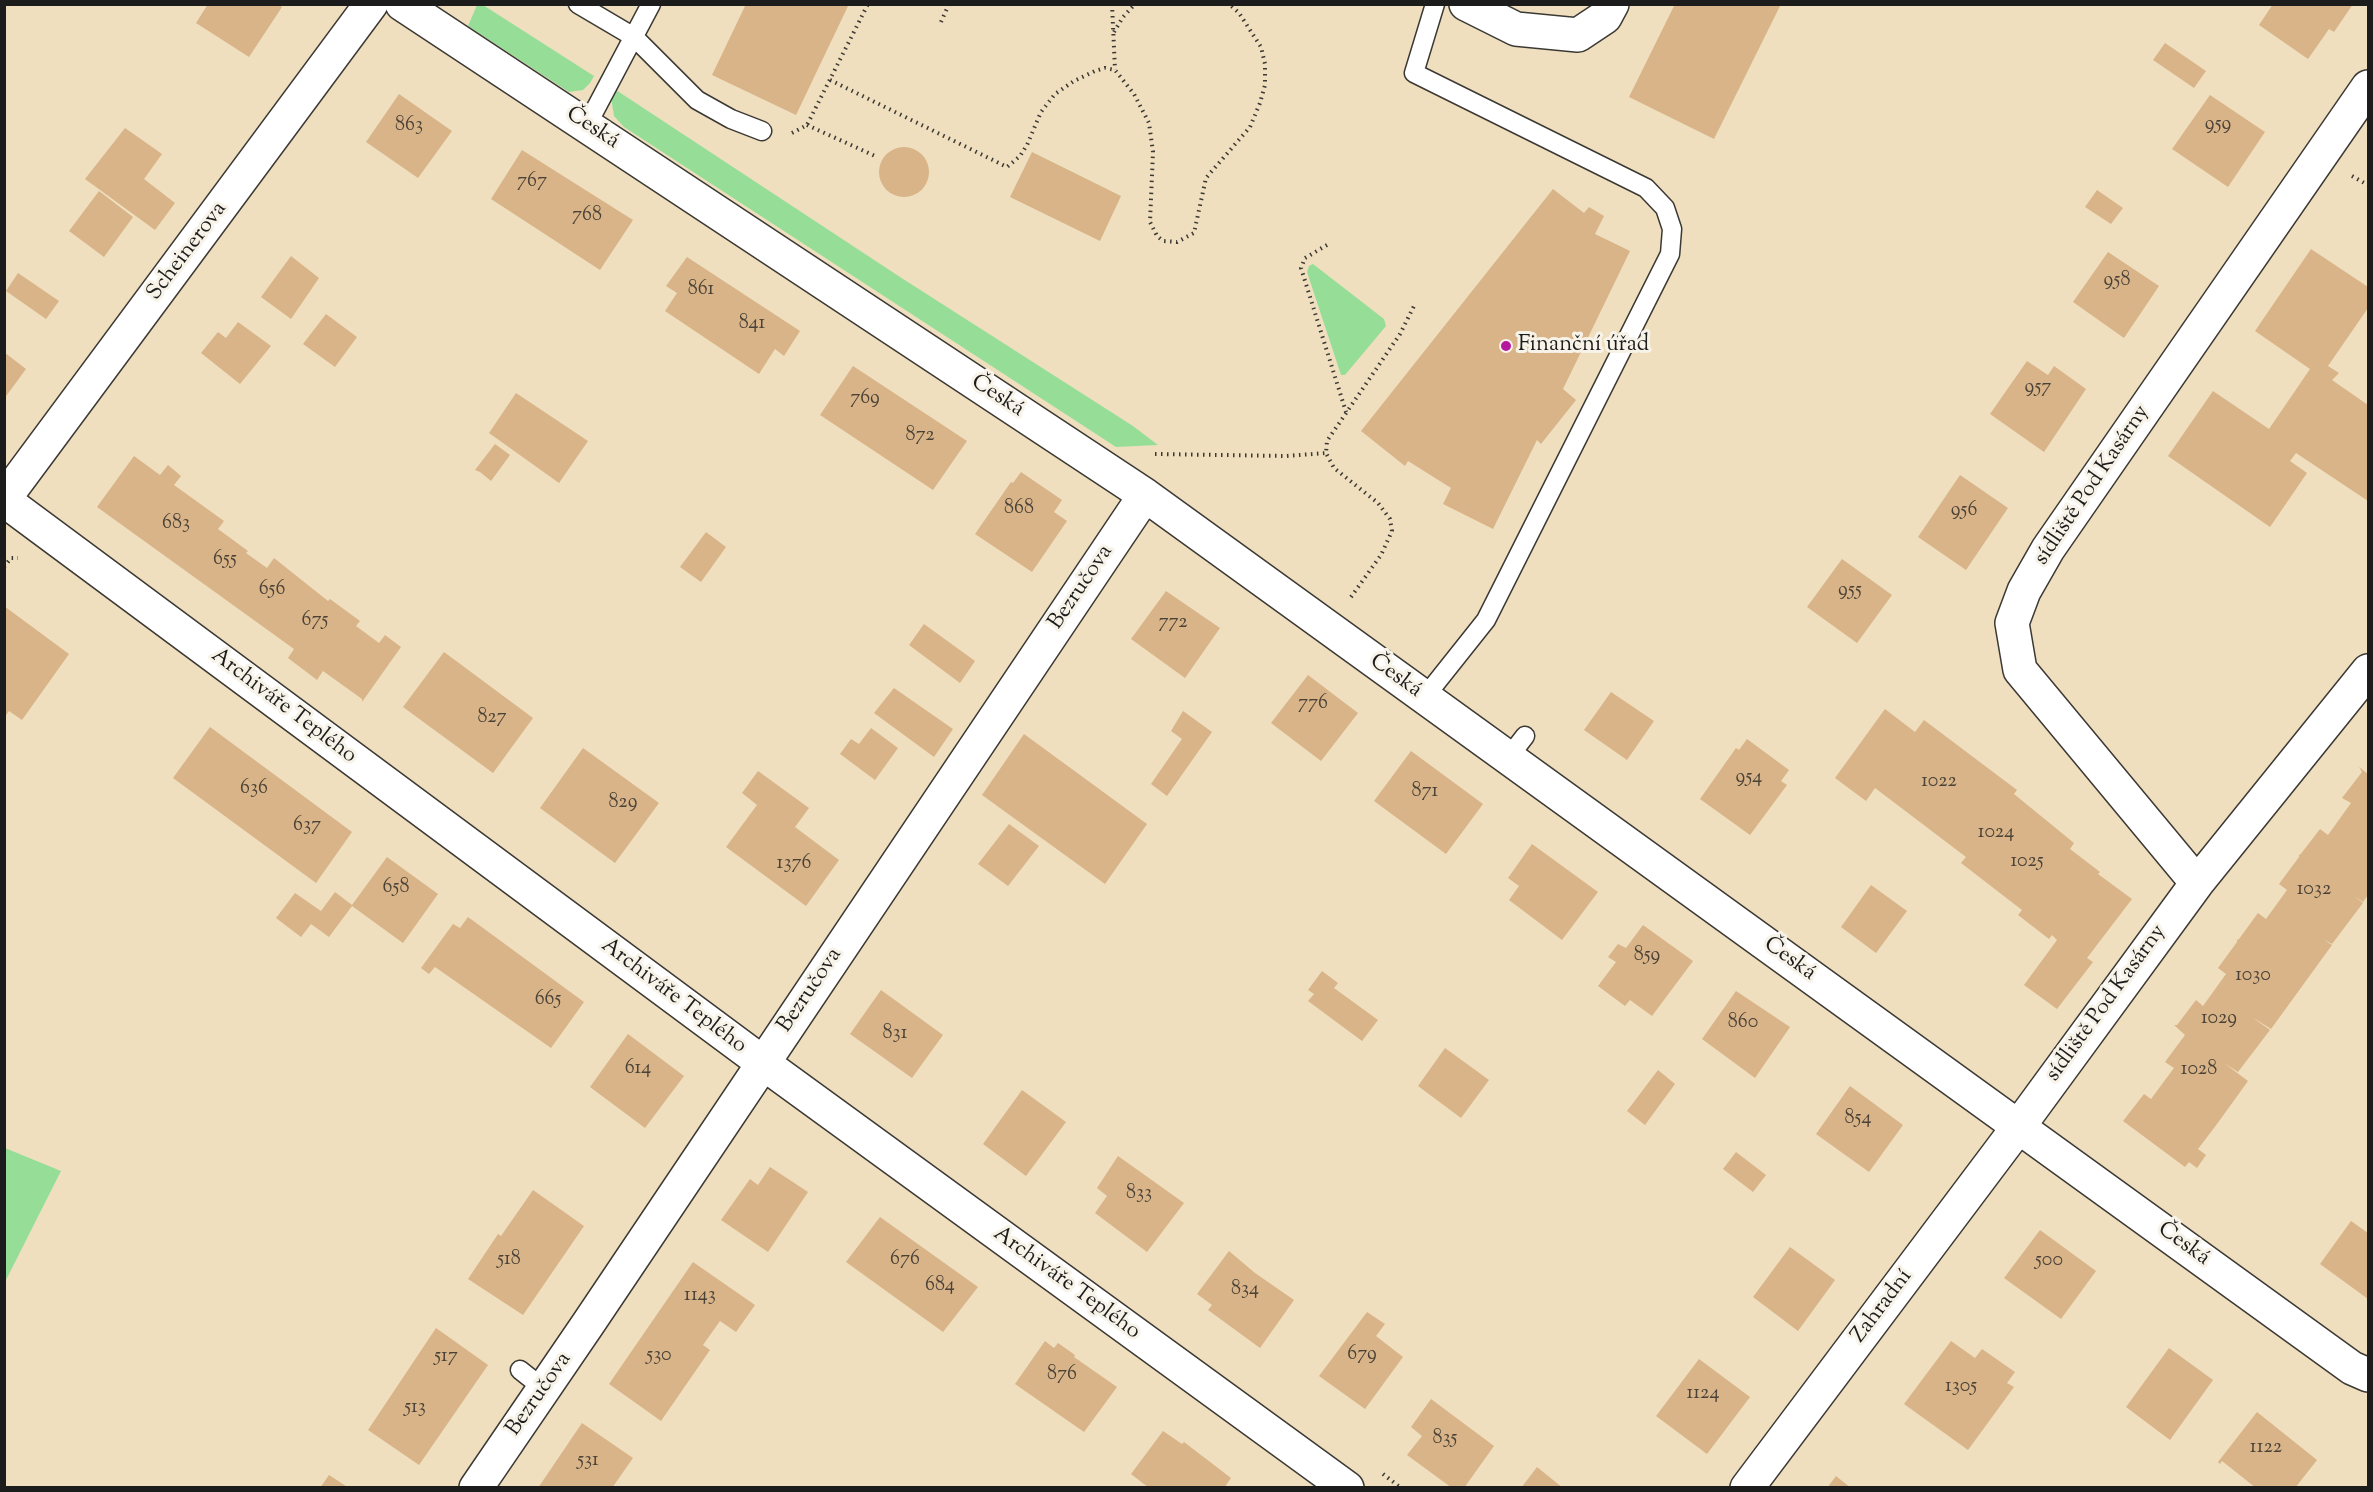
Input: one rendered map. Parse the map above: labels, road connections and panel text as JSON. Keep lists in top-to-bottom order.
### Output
{
  "streets": {
    "street": [
      "Česká",
      "Scheinerova",
      "sídliště Pod Kasárny",
      "Bezručova",
      "Archiváře Teplého",
      "Zahradní"
    ]
  },
  "crossings": [
    ["Česká", "sídliště Pod Kasárny"],
    ["Česká", "Bezručova"],
    ["Česká", "Zahradní"],
    ["Scheinerova", "Archiváře Teplého"],
    ["sídliště Pod Kasárny", "Zahradní"],
    ["Bezručova", "Archiváře Teplého"]
  ],
  "places": ["Finanční úřad"],
  "house_numbers": [
    "959",
    "863",
    "767",
    "768",
    "958",
    "861",
    "841",
    "957",
    "769",
    "872",
    "868",
    "956",
    "683",
    "655",
    "656",
    "955",
    "675",
    "772",
    "776",
    "827",
    "954",
    "1022",
    "636",
    "871",
    "829",
    "637",
    "1024",
    "1025",
    "1376",
    "658",
    "1032",
    "859",
    "1030",
    "665",
    "1029",
    "860",
    "831",
    "614",
    "1028",
    "854",
    "833",
    "518",
    "676",
    "500",
    "684",
    "834",
    "1143",
    "679",
    "530",
    "517",
    "876",
    "1305",
    "1124",
    "513",
    "835",
    "1122",
    "531"
  ]
}
